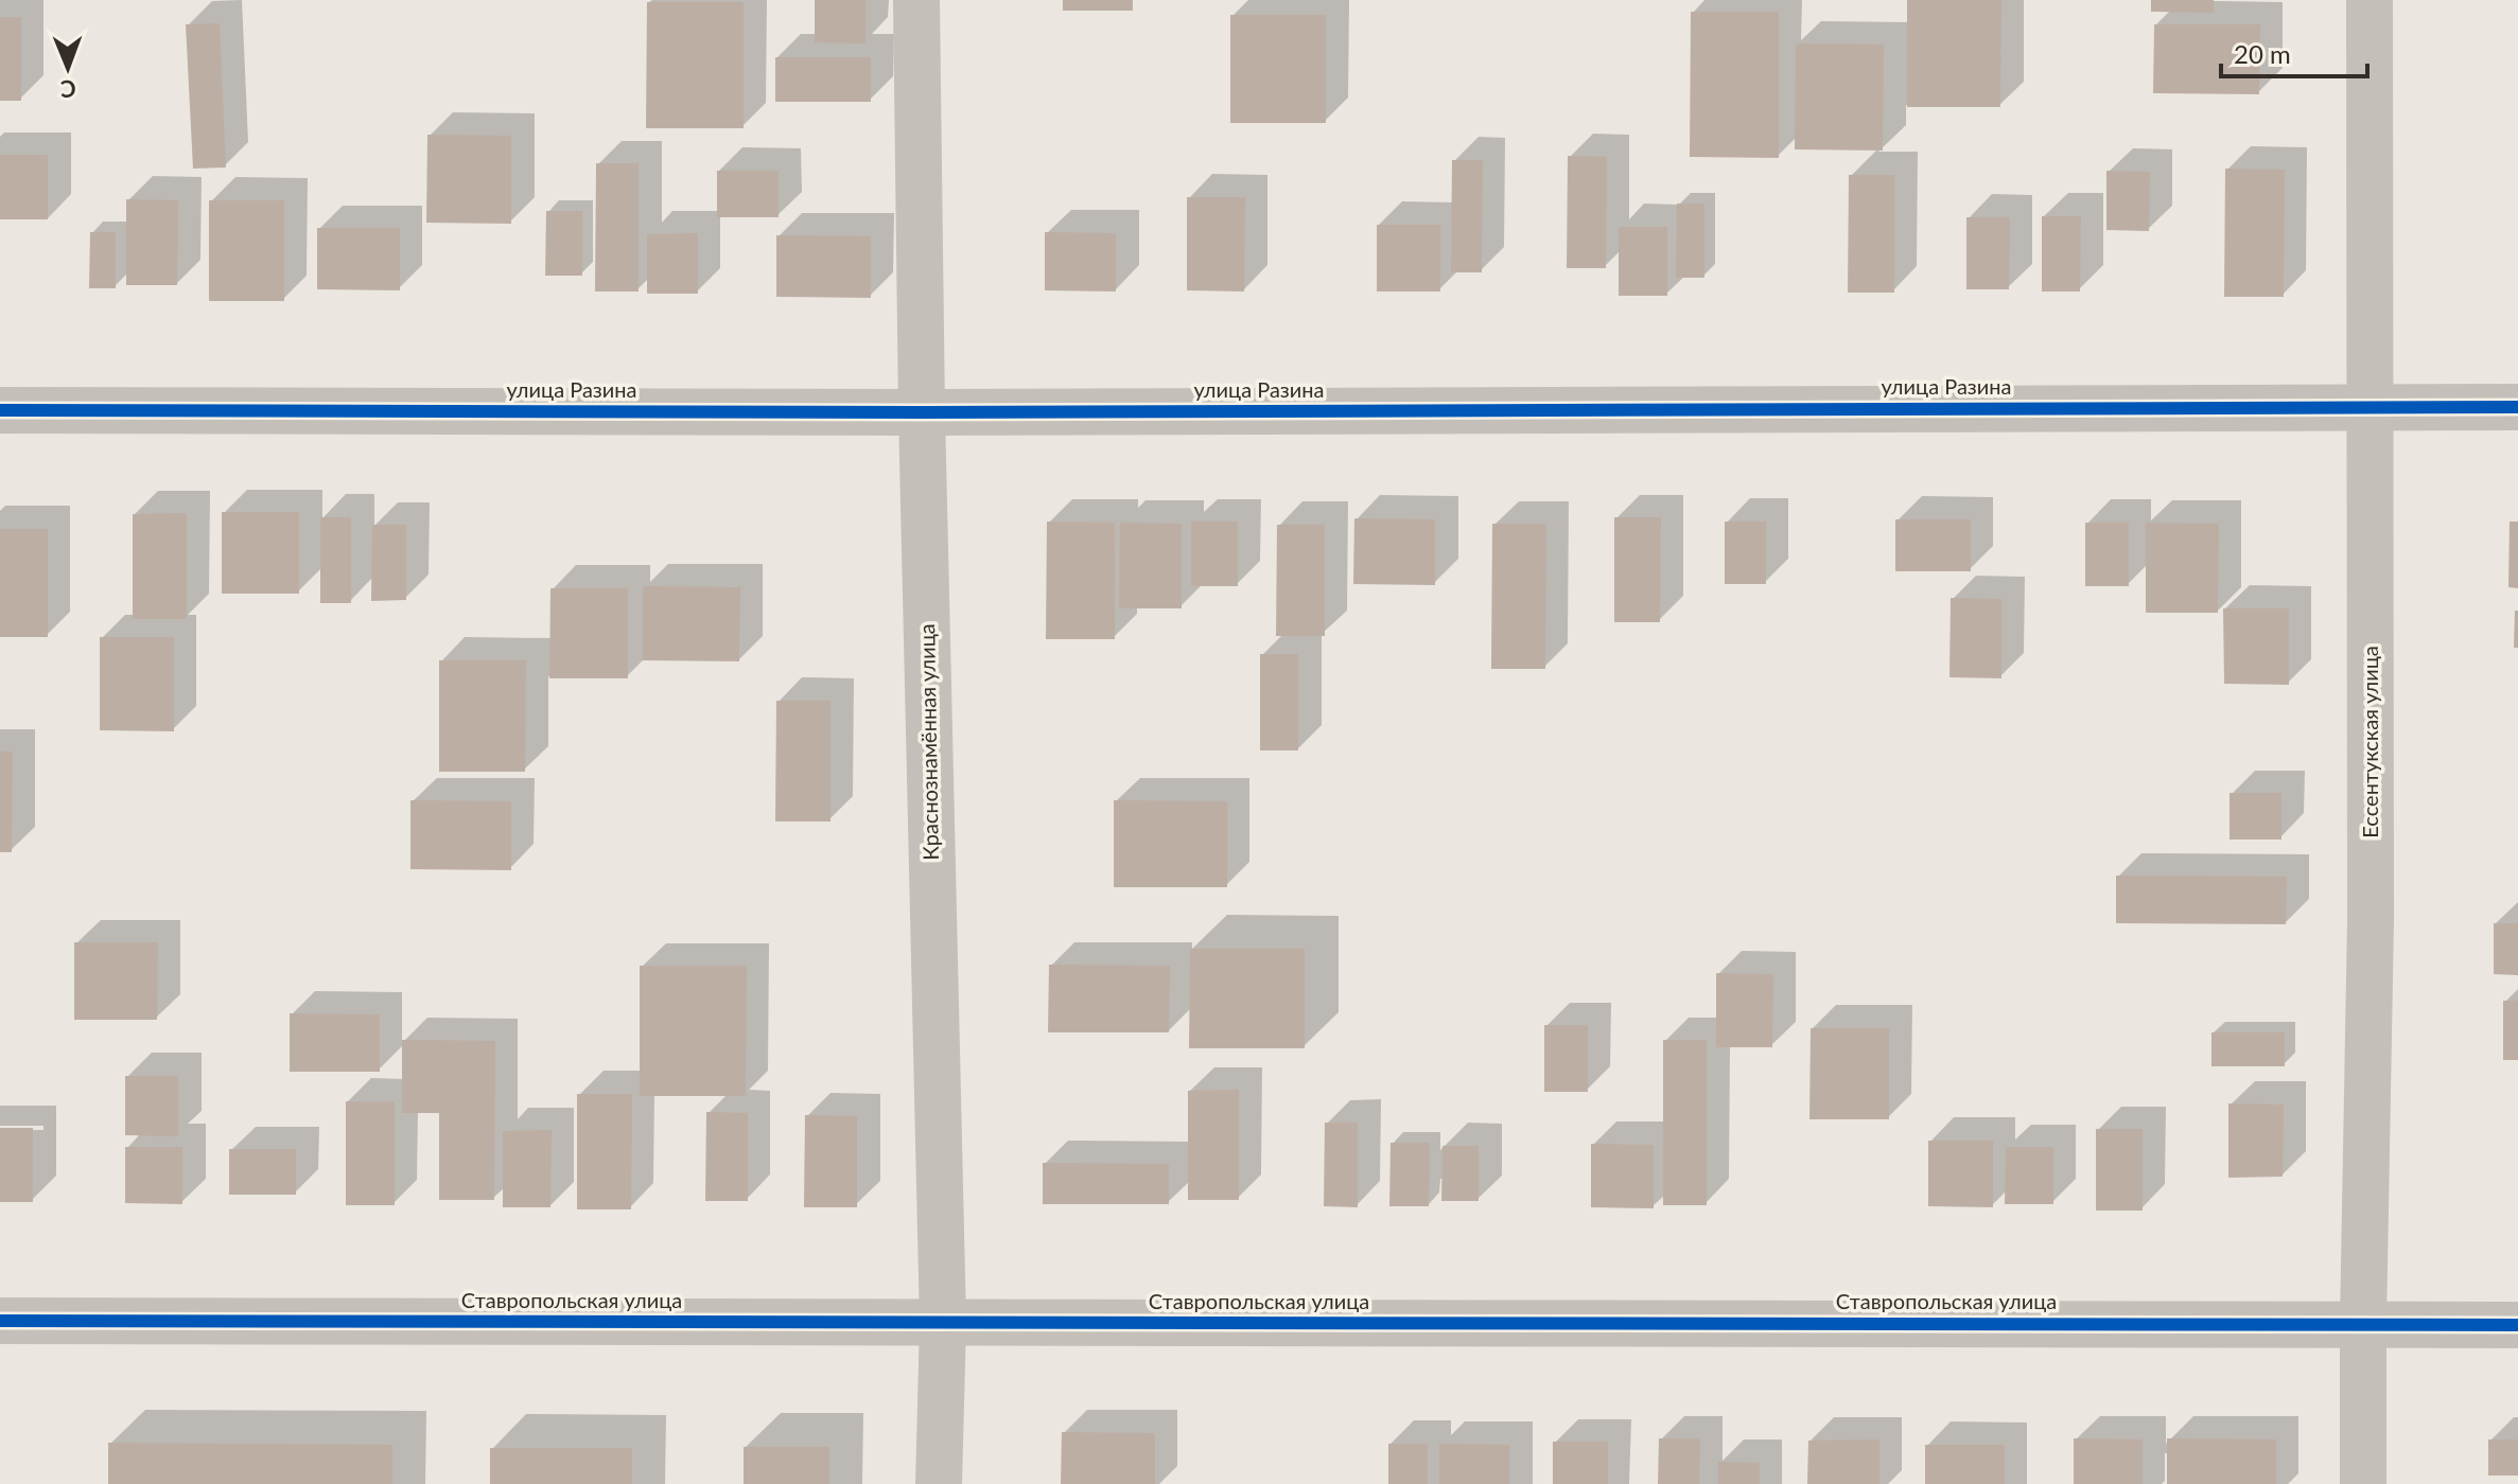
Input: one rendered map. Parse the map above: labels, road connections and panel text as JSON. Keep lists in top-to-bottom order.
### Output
{
  "streets": {
    "street": [
      "улица Разина",
      "Краснознамённая улица",
      "Ессентукская улица",
      "Ставропольская улица"
    ]
  },
  "crossings": [
    ["улица Разина", "Краснознамённая улица"],
    ["улица Разина", "Ессентукская улица"],
    ["Краснознамённая улица", "Ставропольская улица"],
    ["Ессентукская улица", "Ставропольская улица"]
  ],
  "scale_bar": "20 m",
  "north": "bottom"
}
